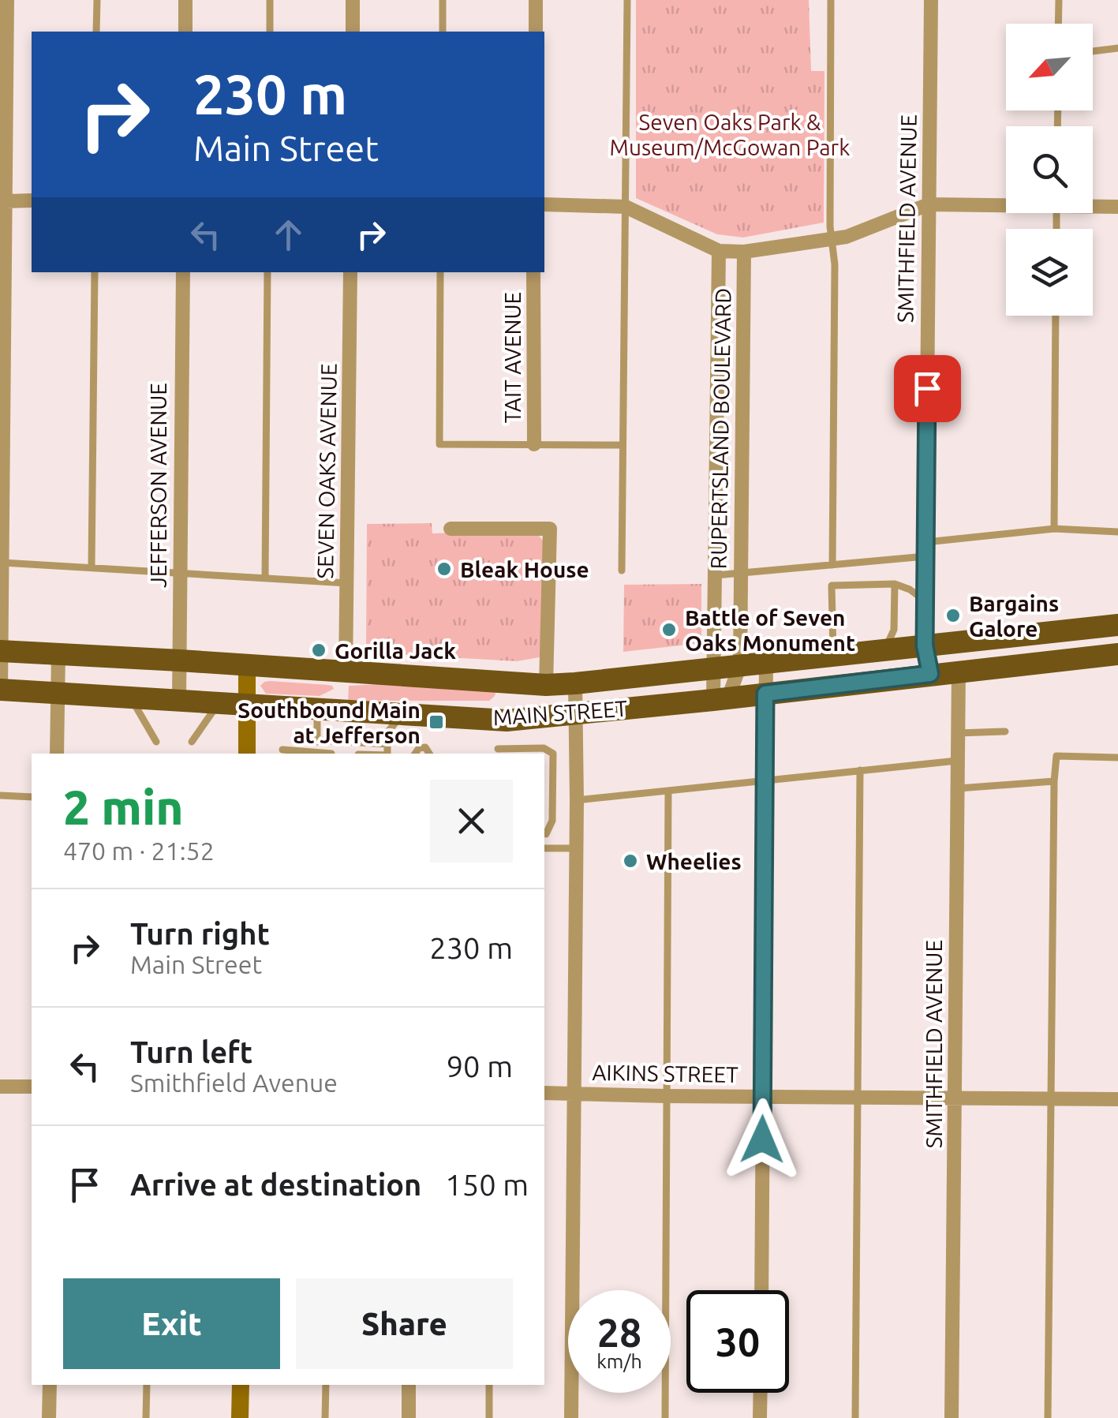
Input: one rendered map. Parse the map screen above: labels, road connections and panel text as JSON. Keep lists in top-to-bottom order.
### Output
{
  "streets": {
    "main road": ["MAIN STREET"],
    "street": [
      "SMITHFIELD AVENUE",
      "TAIT AVENUE",
      "RUPERTSLAND BOULEVARD",
      "SEVEN OAKS AVENUE",
      "JEFFERSON AVENUE",
      "AIKINS STREET"
    ]
  },
  "crossings": [
    ["SMITHFIELD AVENUE", "MAIN STREET"],
    ["SMITHFIELD AVENUE", "AIKINS STREET"],
    ["RUPERTSLAND BOULEVARD", "MAIN STREET"],
    ["SEVEN OAKS AVENUE", "MAIN STREET"],
    ["JEFFERSON AVENUE", "MAIN STREET"]
  ],
  "parks": ["Seven Oaks Park & Museum/McGowan Park"],
  "places": {
    "other": [
      "Bleak House",
      "Bargains Galore",
      "Battle of Seven Oaks Monument",
      "Gorilla Jack",
      "Wheelies"
    ],
    "transit": ["Southbound Main at Jefferson"]
  },
  "north": "bottom left",
  "page": {
    "turn": ["230 m", "Main Street"],
    "heading": ["2 min", "470 m · 21:52"],
    "list": [
      {
        "name": "Turn right",
        "note": "Main Street",
        "value": "230 m"
      },
      {
        "name": "Turn left",
        "note": "Smithfield Avenue",
        "value": "90 m"
      },
      {
        "name": "Arrive at destination",
        "value": "150 m"
      }
    ],
    "buttons": ["Exit", "Share"],
    "speed": "28 km/h",
    "limit": "30"
  }
}
